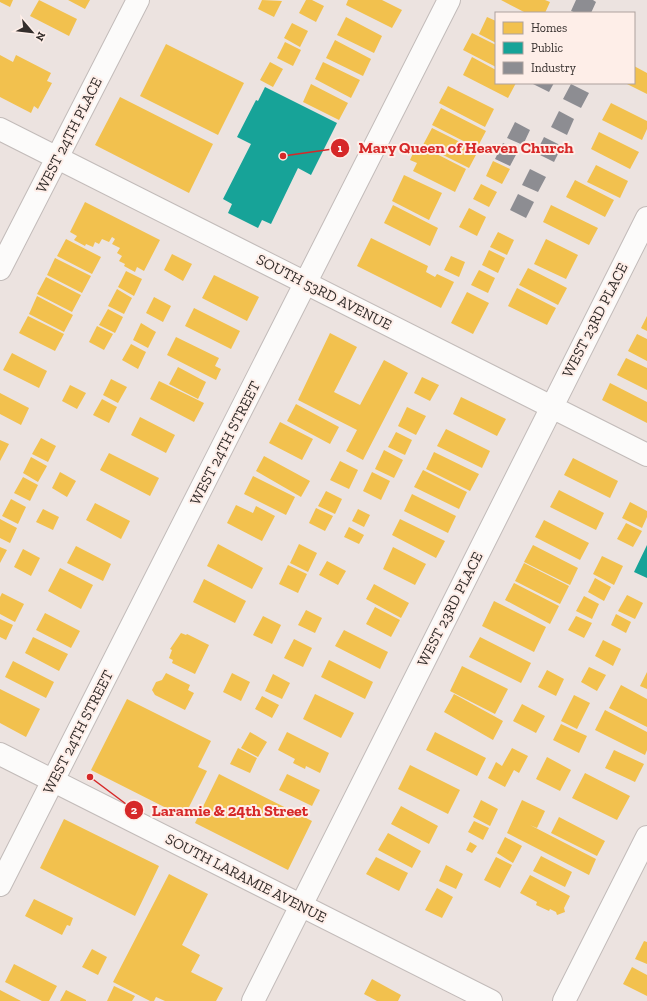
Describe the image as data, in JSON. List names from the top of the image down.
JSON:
{
  "streets": {
    "street": [
      "WEST 24TH PLACE",
      "SOUTH 53RD AVENUE",
      "WEST 23RD PLACE",
      "WEST 24TH STREET",
      "SOUTH LARAMIE AVENUE"
    ]
  },
  "crossings": [
    ["WEST 24TH PLACE", "SOUTH 53RD AVENUE"],
    ["SOUTH 53RD AVENUE", "WEST 23RD PLACE"],
    ["SOUTH 53RD AVENUE", "WEST 24TH STREET"],
    ["WEST 23RD PLACE", "SOUTH LARAMIE AVENUE"],
    ["WEST 24TH STREET", "SOUTH LARAMIE AVENUE"]
  ],
  "places": ["Mary Queen of Heaven Church", "Laramie & 24th Street"],
  "legend": ["Homes", "Public", "Industry"],
  "north": "bottom right"
}
